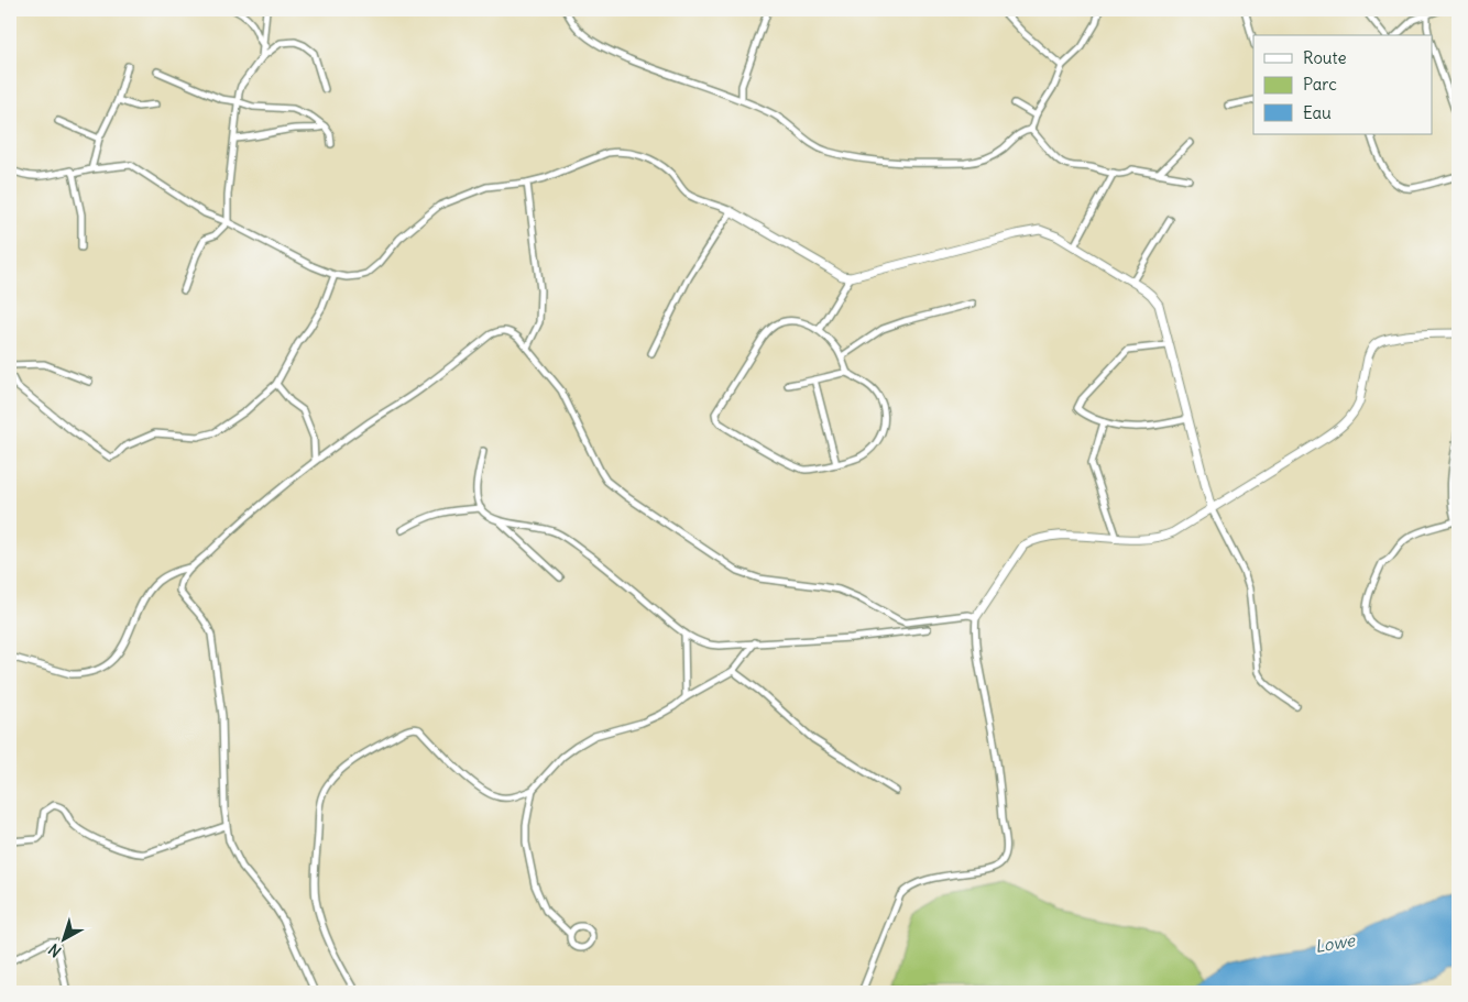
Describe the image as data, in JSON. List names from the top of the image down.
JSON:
{
  "water": ["Lowe"],
  "legend": ["Route", "Parc", "Eau"],
  "north": "bottom left"
}
